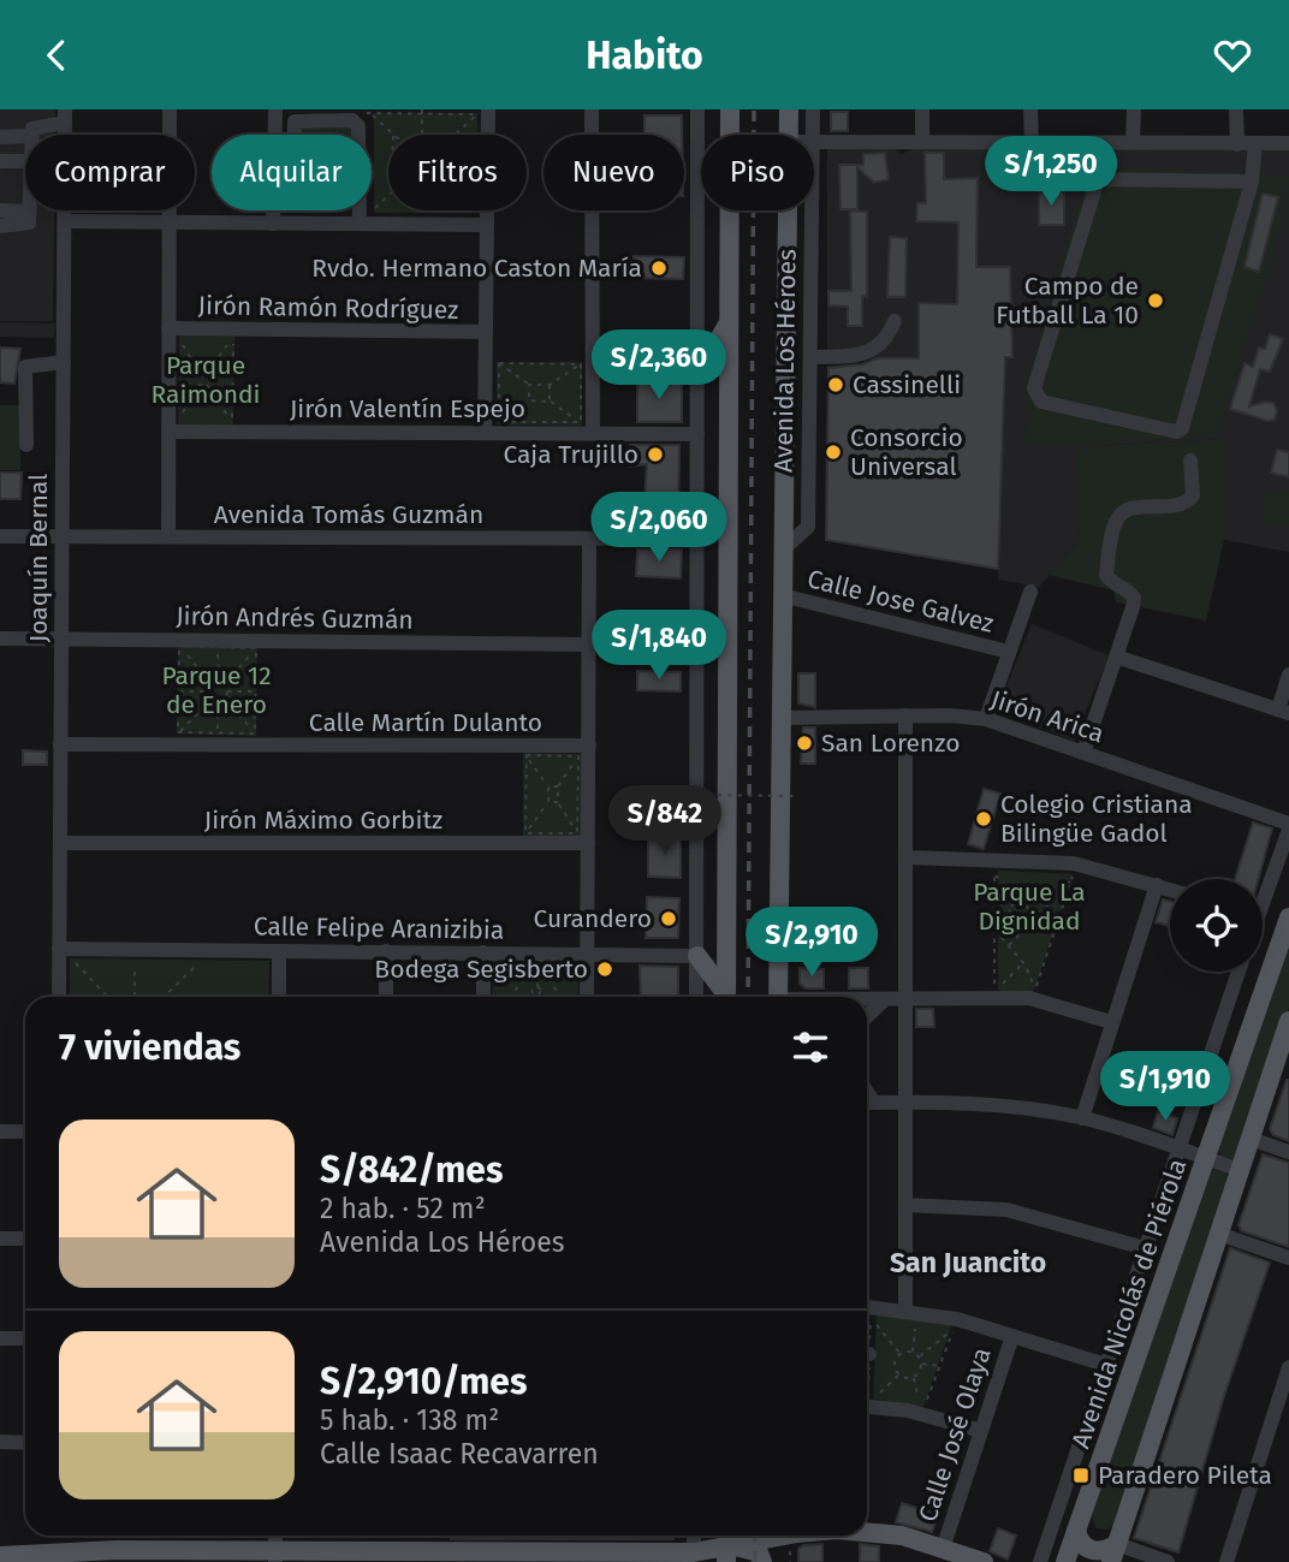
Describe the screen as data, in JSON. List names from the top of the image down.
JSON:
{
  "streets": {
    "main road": ["Avenida Los Héroes", "Avenida Nicolás de Piérola"],
    "street": [
      "Jirón Ramón Rodríguez",
      "Jirón Valentín Espejo",
      "Avenida Tomás Guzmán",
      "Joaquín Bernal",
      "Calle Jose Galvez",
      "Jirón Andrés Guzmán",
      "Jirón Arica",
      "Calle Martín Dulanto",
      "Jirón Máximo Gorbitz",
      "Calle Felipe Aranizibia",
      "Calle José Olaya"
    ]
  },
  "crossings": [
    ["Avenida Los Héroes", "Calle Jose Galvez"],
    ["Avenida Los Héroes", "Jirón Arica"],
    ["Avenida Tomás Guzmán", "Joaquín Bernal"],
    ["Joaquín Bernal", "Jirón Andrés Guzmán"],
    ["Joaquín Bernal", "Calle Martín Dulanto"],
    ["Joaquín Bernal", "Jirón Máximo Gorbitz"],
    ["Joaquín Bernal", "Calle Felipe Aranizibia"]
  ],
  "districts": ["San Juancito"],
  "parks": ["Parque Raimondi", "Parque 12 de Enero", "Parque La Dignidad"],
  "places": {
    "other": [
      "Rvdo. Hermano Caston María",
      "Campo de Futball La 10",
      "Cassinelli",
      "Consorcio Universal",
      "Caja Trujillo",
      "San Lorenzo",
      "Colegio Cristiana Bilingüe Gadol",
      "Curandero",
      "Bodega Segisberto"
    ],
    "transit": ["Paradero Pileta"]
  },
  "page": {
    "header": "Habito",
    "chip": [
      "Comprar",
      "Alquilar",
      "Filtros",
      "Nuevo",
      "Piso"
    ],
    "price": [
      "S/1,250",
      "S/2,360",
      "S/2,060",
      "S/1,840",
      "S/842",
      "S/2,910",
      "S/1,910"
    ],
    "heading": "7 viviendas",
    "list": [
      {
        "name": "S/842/mes",
        "note": "2 hab. · 52 m² · Avenida Los Héroes"
      },
      {
        "name": "S/2,910/mes",
        "note": "5 hab. · 138 m² · Calle Isaac Recavarren"
      }
    ]
  }
}
